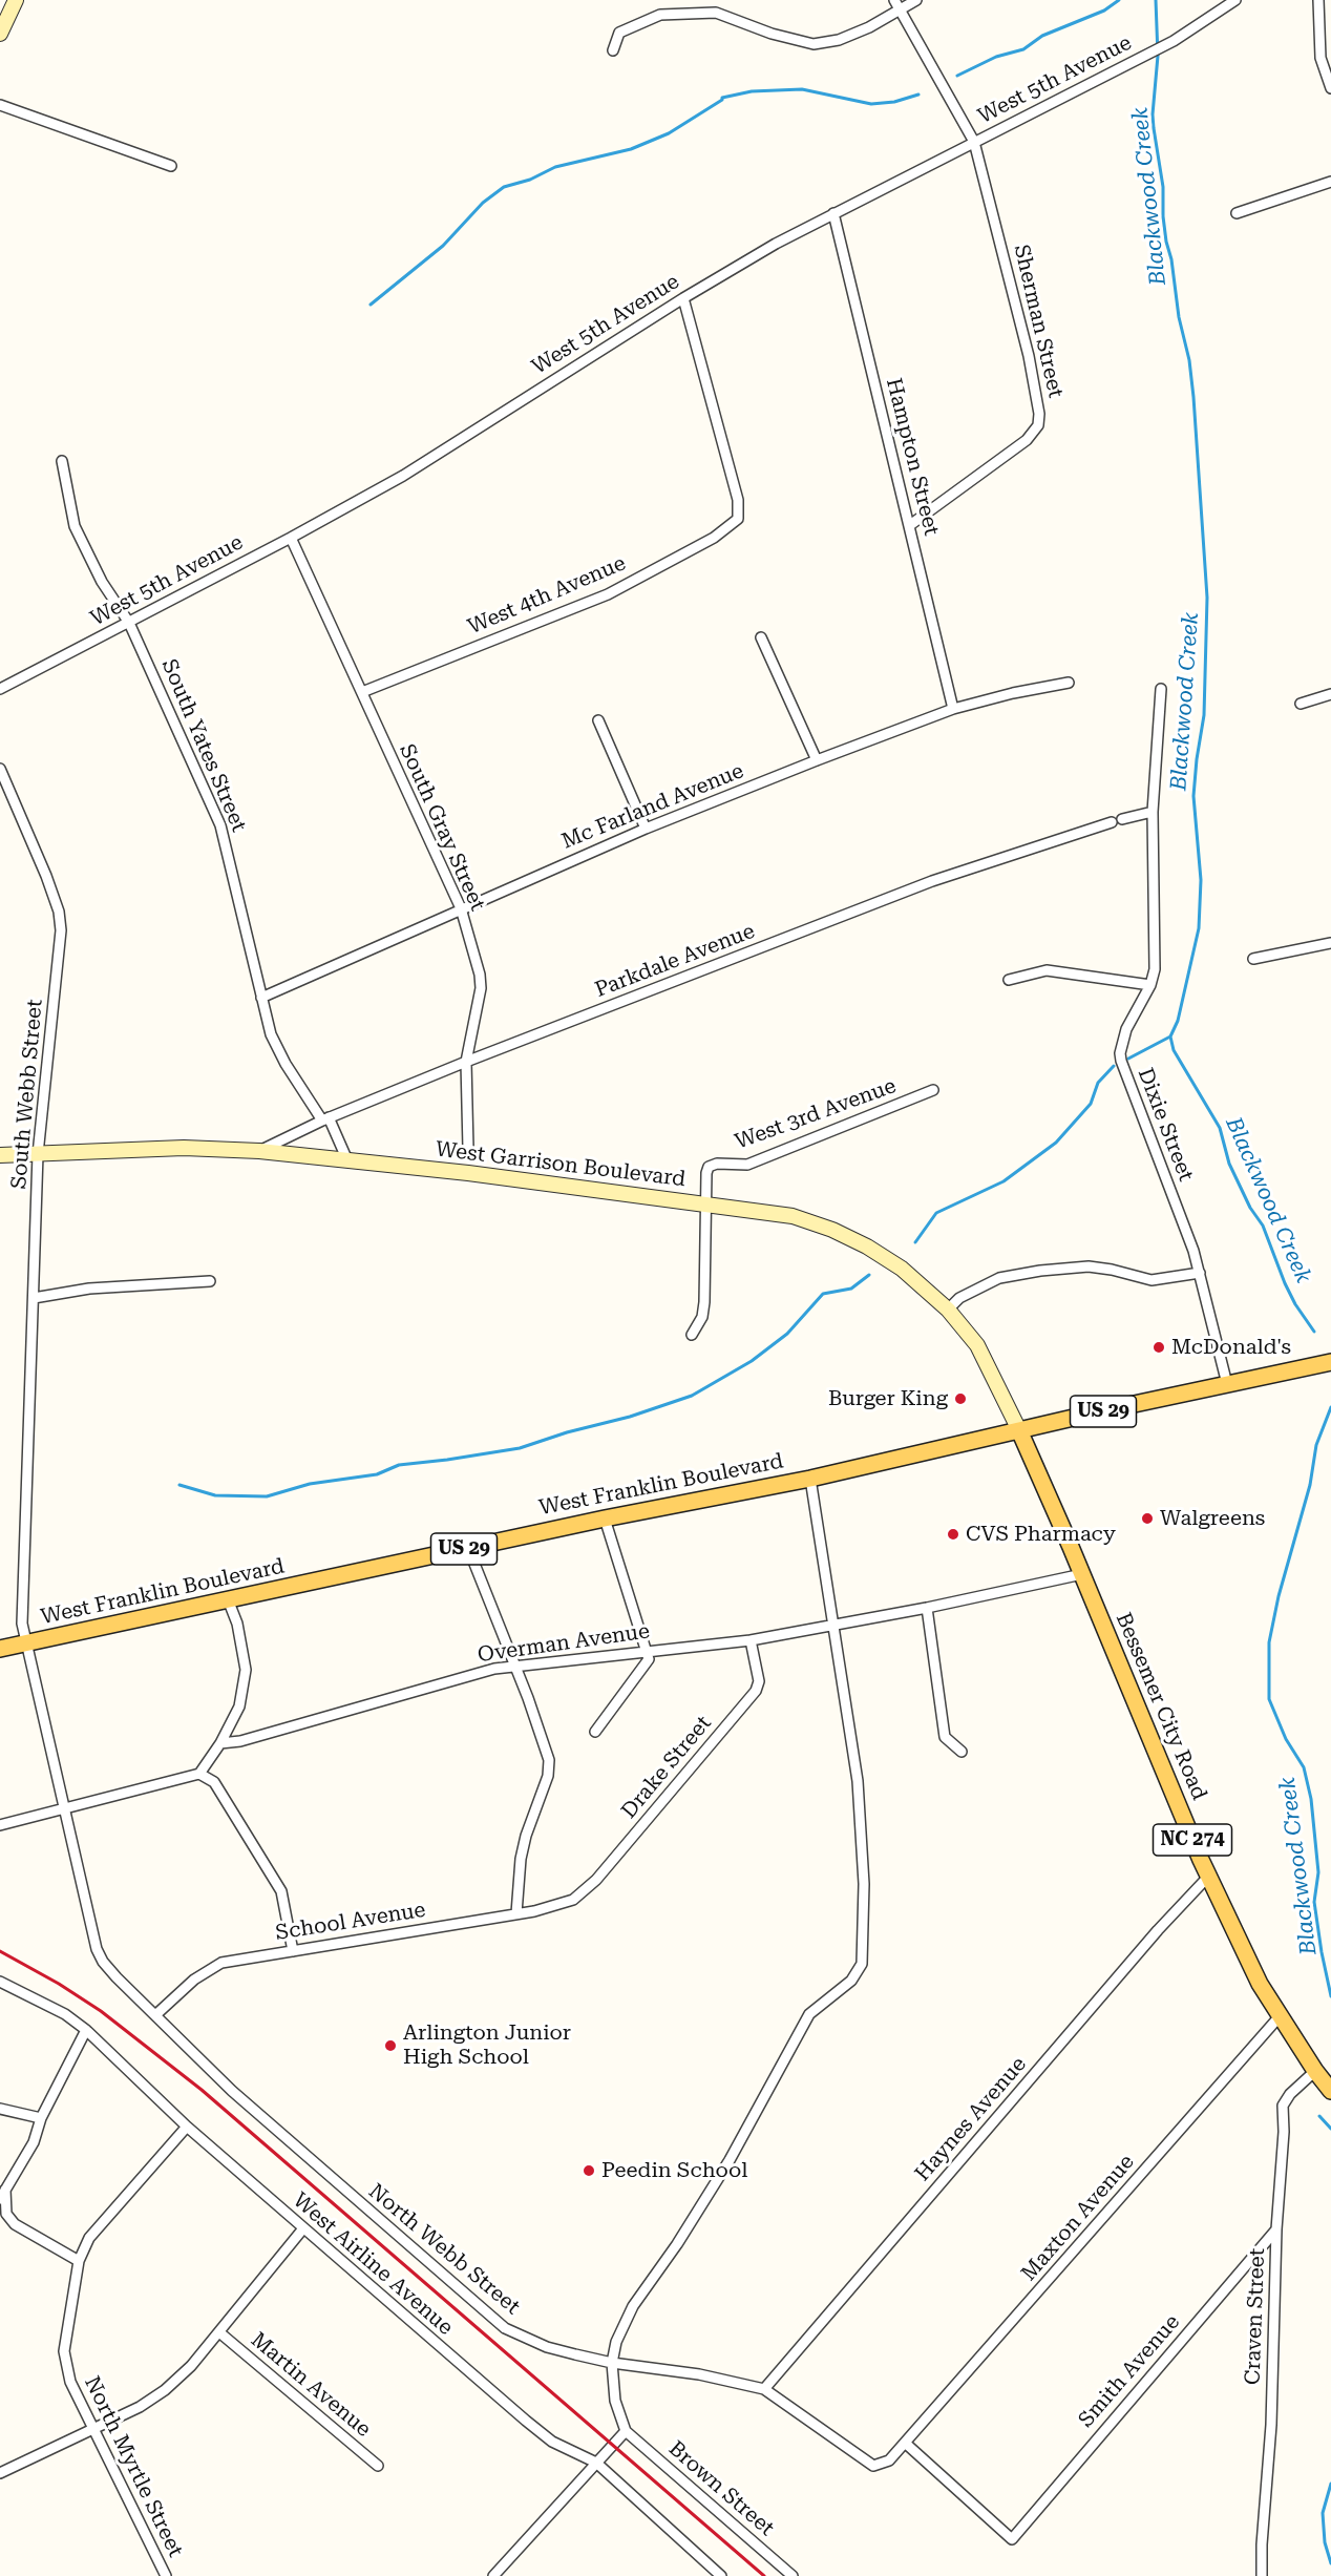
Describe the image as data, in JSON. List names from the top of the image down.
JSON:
{
  "streets": {
    "main road": [
      "West Garrison Boulevard",
      "US 29",
      "West Franklin Boulevard",
      "Bessemer City Road",
      "NC 274"
    ],
    "street": [
      "West 5th Avenue",
      "Sherman Street",
      "Hampton Street",
      "West 4th Avenue",
      "South Yates Street",
      "Mc Farland Avenue",
      "South Gray Street",
      "Parkdale Avenue",
      "South Webb Street",
      "West 3rd Avenue",
      "Dixie Street",
      "Overman Avenue",
      "Drake Street",
      "School Avenue",
      "Haynes Avenue",
      "Maxton Avenue",
      "North Webb Street",
      "West Airline Avenue",
      "Craven Street",
      "Smith Avenue",
      "Martin Avenue",
      "North Myrtle Street",
      "Brown Street"
    ]
  },
  "crossings": [
    ["West 5th Avenue", "Sherman Street"],
    ["West 5th Avenue", "Hampton Street"],
    ["West 5th Avenue", "West 4th Avenue"],
    ["West 5th Avenue", "South Yates Street"],
    ["West 5th Avenue", "South Gray Street"],
    ["Sherman Street", "Hampton Street"],
    ["Hampton Street", "Mc Farland Avenue"],
    ["West 4th Avenue", "South Gray Street"],
    ["South Yates Street", "Mc Farland Avenue"],
    ["South Yates Street", "Parkdale Avenue"],
    ["South Yates Street", "West Garrison Boulevard"],
    ["Mc Farland Avenue", "South Gray Street"],
    ["South Gray Street", "Parkdale Avenue"],
    ["Parkdale Avenue", "West Garrison Boulevard"],
    ["South Webb Street", "West Garrison Boulevard"],
    ["South Webb Street", "West Franklin Boulevard"],
    ["South Webb Street", "North Webb Street"],
    ["West 3rd Avenue", "West Garrison Boulevard"],
    ["Dixie Street", "West Franklin Boulevard"],
    ["West Garrison Boulevard", "West Franklin Boulevard"],
    ["West Garrison Boulevard", "Bessemer City Road"],
    ["West Franklin Boulevard", "Bessemer City Road"],
    ["Overman Avenue", "Bessemer City Road"],
    ["Overman Avenue", "Drake Street"],
    ["Bessemer City Road", "Haynes Avenue"],
    ["Bessemer City Road", "Maxton Avenue"],
    ["Bessemer City Road", "Craven Street"],
    ["Drake Street", "School Avenue"],
    ["School Avenue", "North Webb Street"],
    ["Haynes Avenue", "North Webb Street"],
    ["Maxton Avenue", "North Webb Street"],
    ["Maxton Avenue", "Smith Avenue"],
    ["North Webb Street", "Smith Avenue"],
    ["West Airline Avenue", "North Myrtle Street"],
    ["Craven Street", "Smith Avenue"]
  ],
  "water": ["Blackwood Creek"],
  "places": [
    "McDonald's",
    "Burger King",
    "Walgreens",
    "CVS Pharmacy",
    "Arlington Junior High School",
    "Peedin School"
  ]
}
